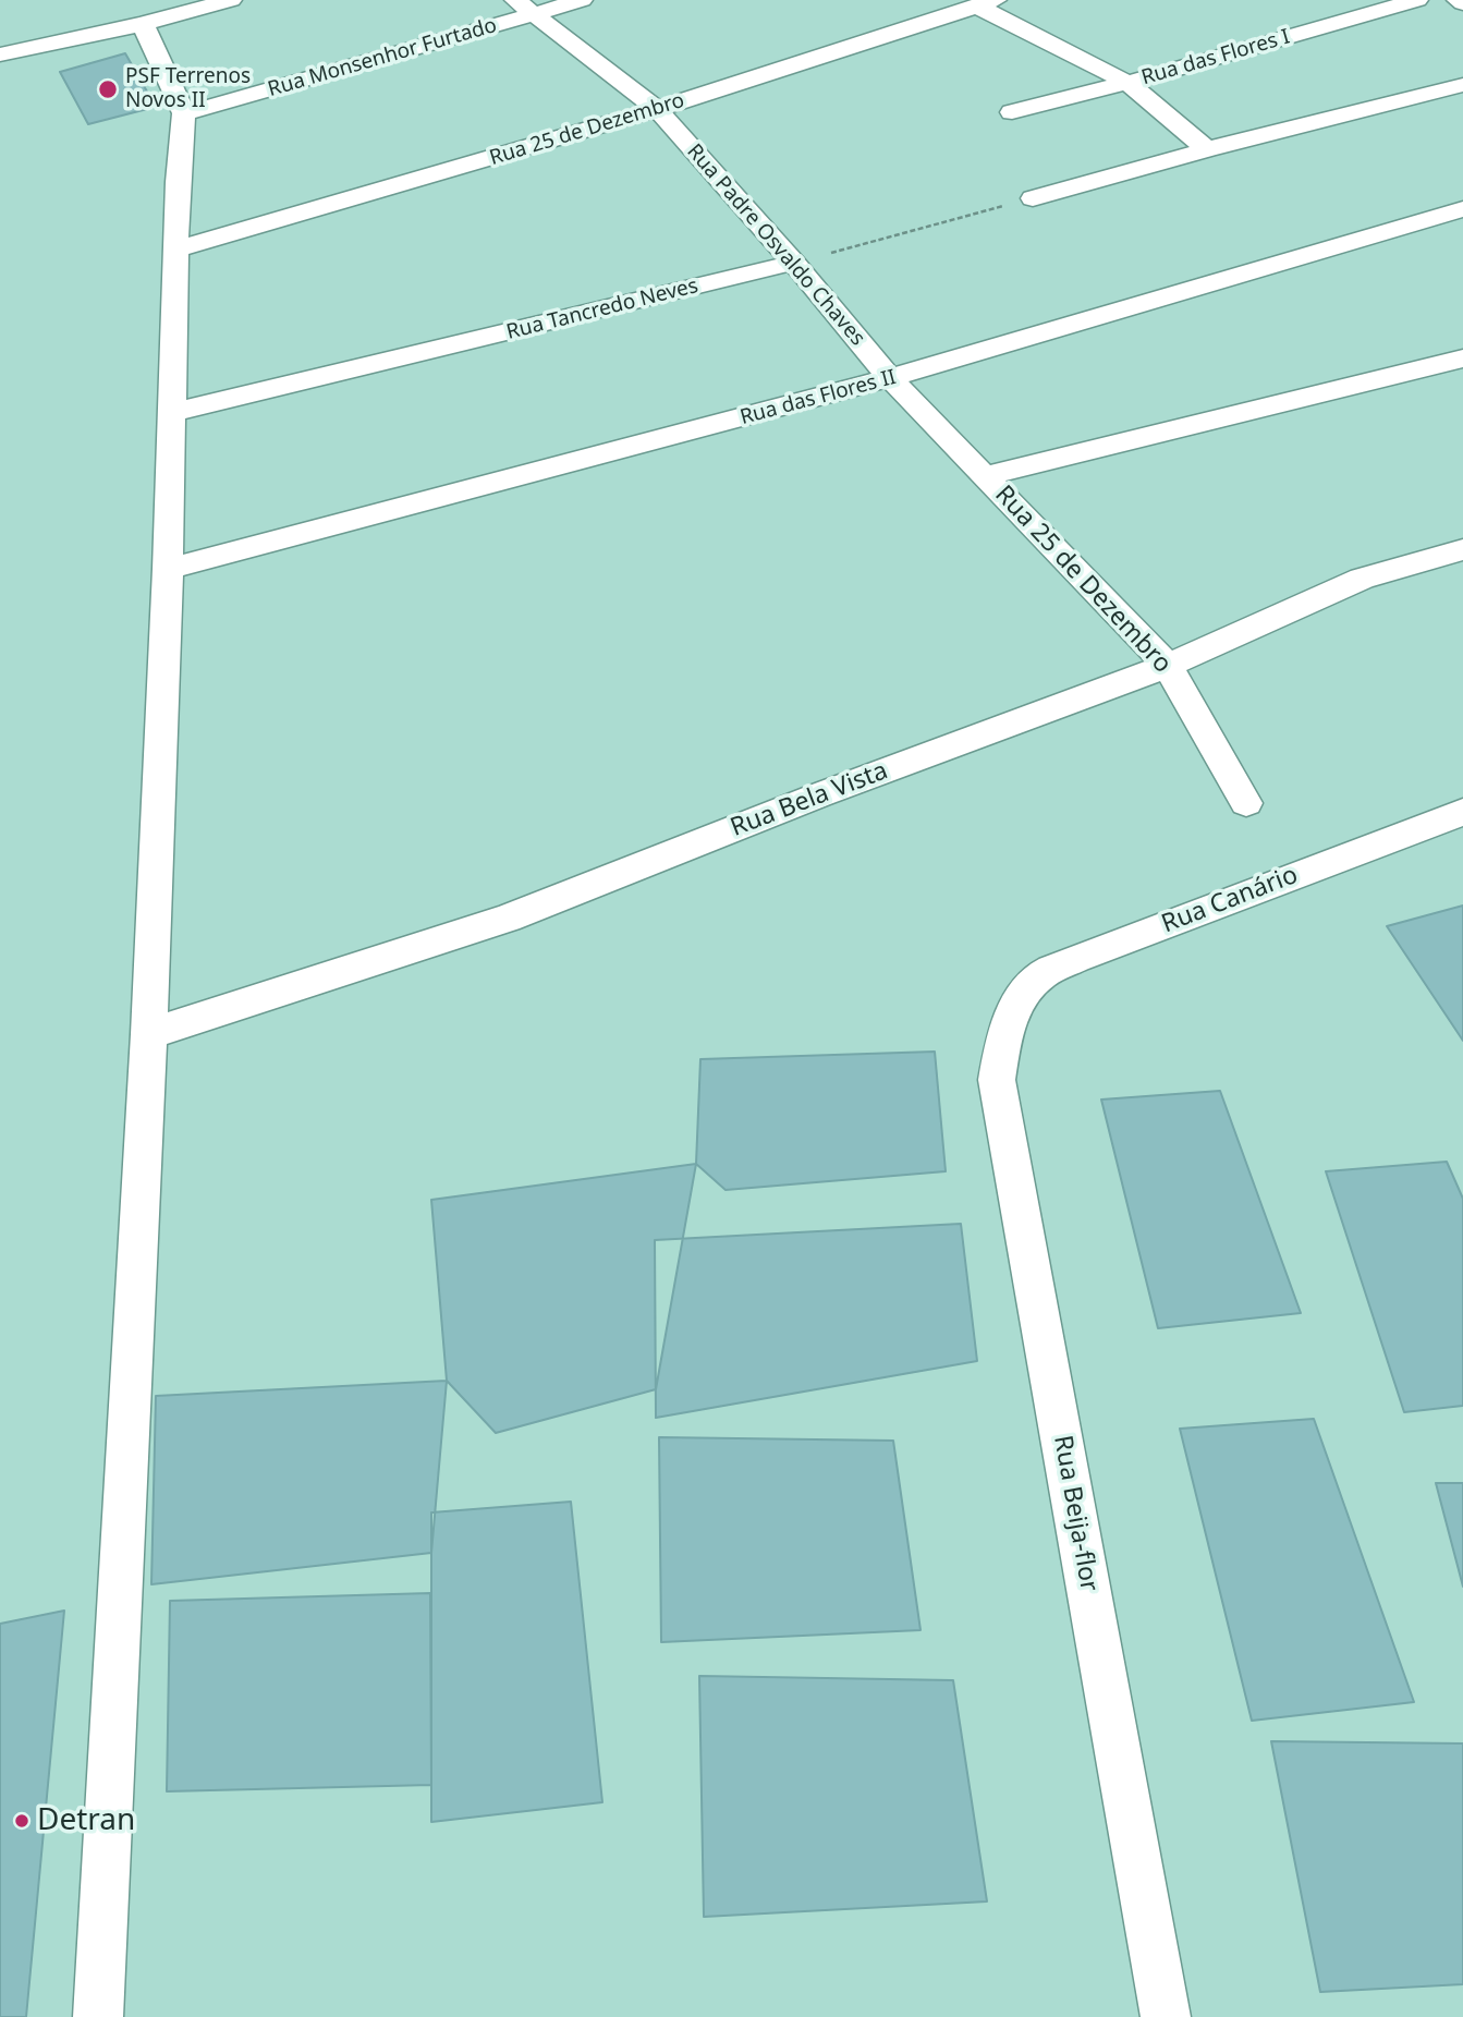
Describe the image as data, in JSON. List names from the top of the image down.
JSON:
{
  "streets": {
    "street": [
      "Rua Monsenhor Furtado",
      "Rua das Flores I",
      "Rua 25 de Dezembro",
      "Rua Padre Osvaldo Chaves",
      "Rua Tancredo Neves",
      "Rua das Flores II",
      "Rua Bela Vista",
      "Rua Canário",
      "Rua Beija-flor"
    ]
  },
  "crossings": [
    ["Rua Monsenhor Furtado", "Rua Padre Osvaldo Chaves"],
    ["Rua 25 de Dezembro", "Rua Padre Osvaldo Chaves"],
    ["Rua 25 de Dezembro", "Rua das Flores II"],
    ["Rua 25 de Dezembro", "Rua Bela Vista"],
    ["Rua Padre Osvaldo Chaves", "Rua Tancredo Neves"],
    ["Rua Padre Osvaldo Chaves", "Rua das Flores II"],
    ["Rua Canário", "Rua Beija-flor"]
  ],
  "places": ["PSF Terrenos Novos II", "Detran"]
}
